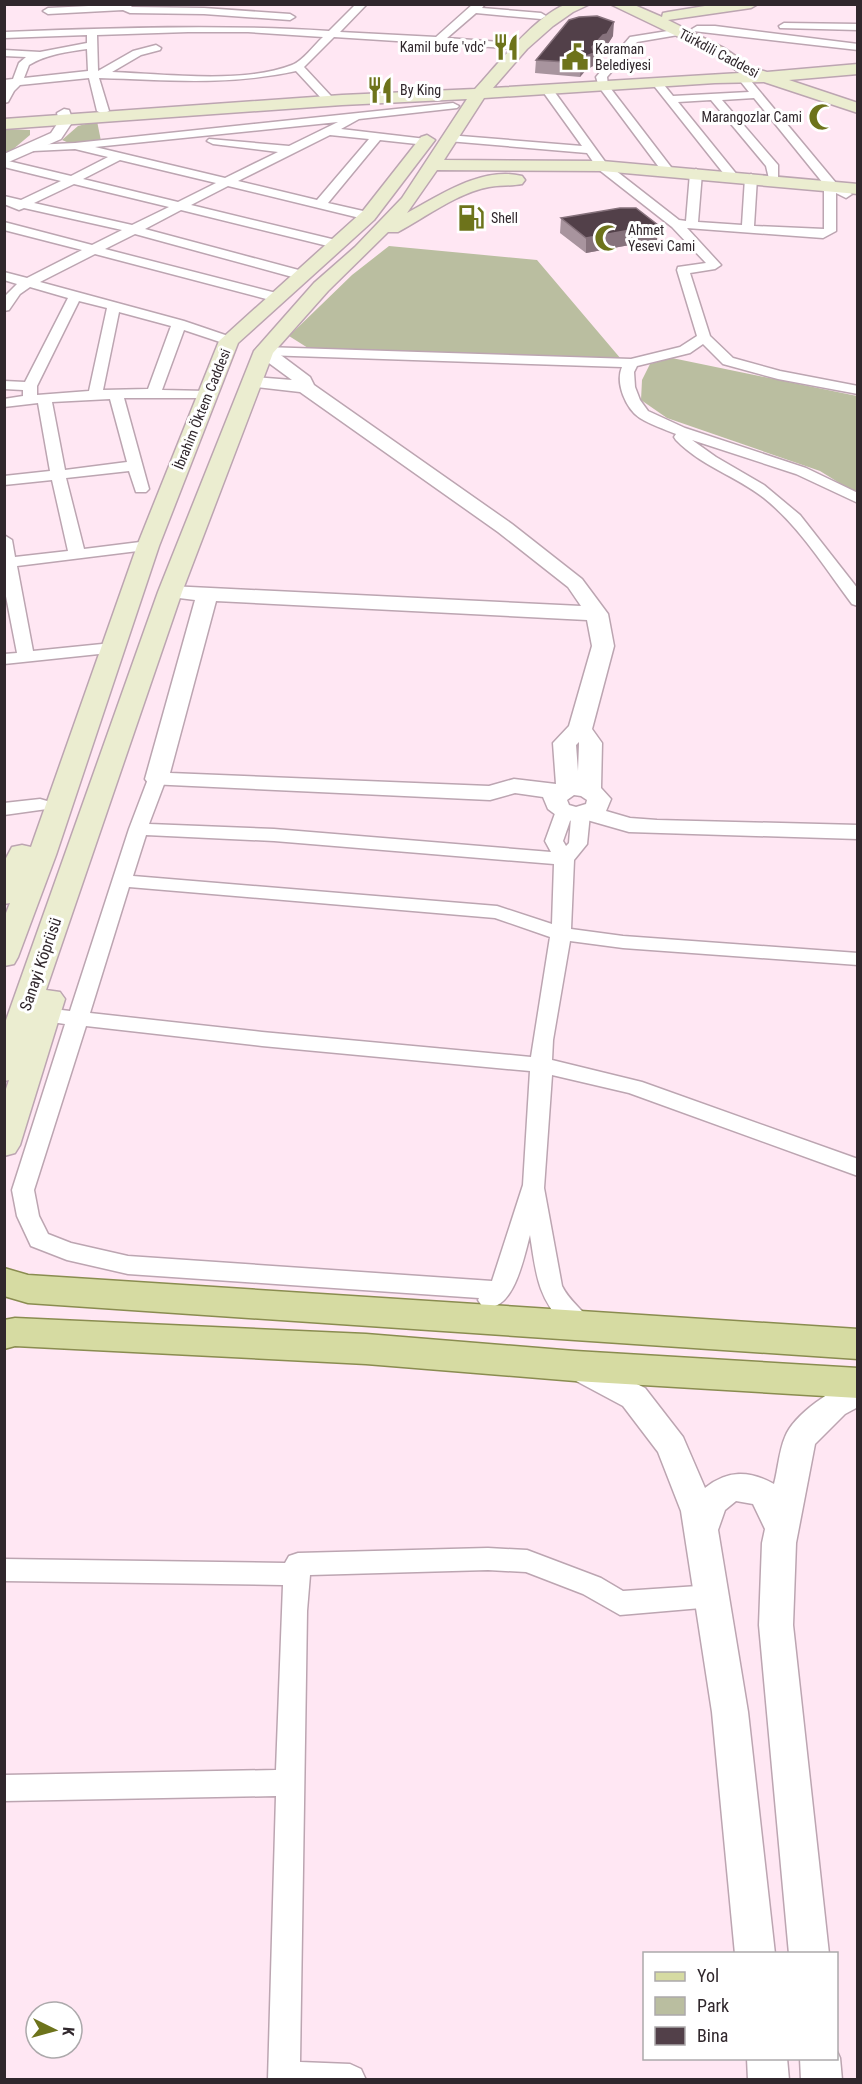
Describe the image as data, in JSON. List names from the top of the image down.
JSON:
{
  "streets": {
    "main road": ["Türkdili Caddesi", "İbrahim Öktem Caddesi", "Sanayi Köprüsü"]
  },
  "crossings": [
    ["İbrahim Öktem Caddesi", "Sanayi Köprüsü"]
  ],
  "places": {
    "restaurant": ["Kamil bufe 'vdc'", "By King"],
    "public building": ["Karaman Belediyesi"],
    "mosque": ["Marangozlar Cami", "Ahmet Yesevi Cami"],
    "fuel station": ["Shell"]
  },
  "legend": ["Yol", "Park", "Bina"],
  "north": "right"
}
